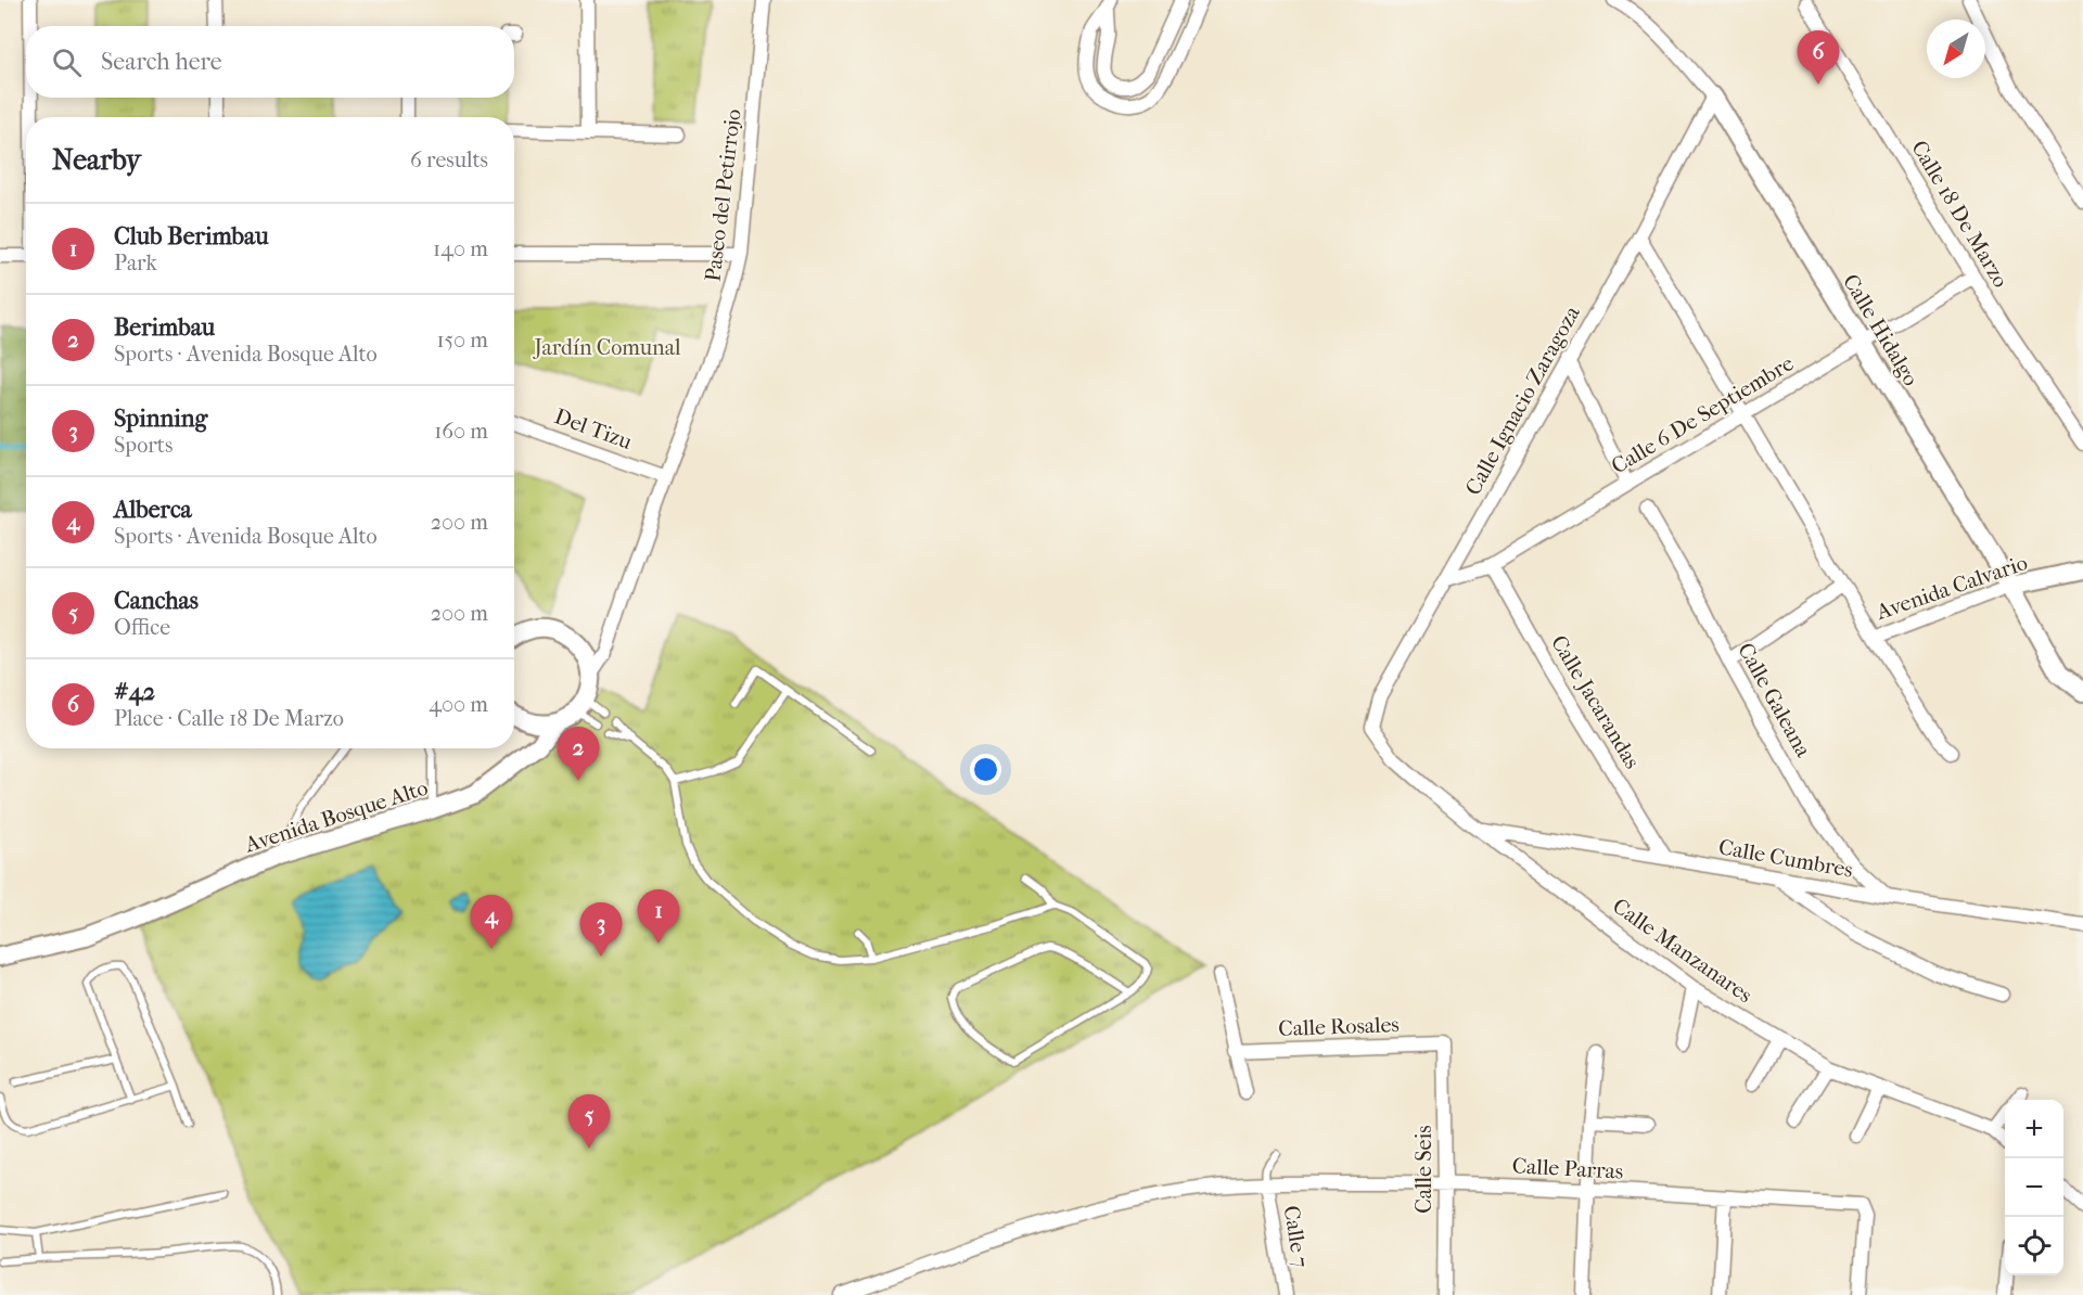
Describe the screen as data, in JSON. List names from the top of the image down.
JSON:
{
  "streets": {
    "street": [
      "Paseo del Petirrojo",
      "Calle 18 De Marzo",
      "Calle Hidalgo",
      "Calle Ignacio Zaragoza",
      "Calle 6 De Septiembre",
      "Del Tizu",
      "Avenida Calvario",
      "Calle Galeana",
      "Calle Jacarandas",
      "Avenida Bosque Alto",
      "Calle Cumbres",
      "Calle Manzanares",
      "Calle Rosales",
      "Calle Parras",
      "Calle Seis",
      "Calle 7"
    ]
  },
  "crossings": [
    ["Paseo del Petirrojo", "Del Tizu"],
    ["Calle 18 De Marzo", "Calle 6 De Septiembre"],
    ["Calle Hidalgo", "Calle Ignacio Zaragoza"],
    ["Calle Hidalgo", "Calle 6 De Septiembre"],
    ["Calle Hidalgo", "Avenida Calvario"],
    ["Calle Ignacio Zaragoza", "Calle 6 De Septiembre"],
    ["Calle Ignacio Zaragoza", "Calle Manzanares"],
    ["Calle 6 De Septiembre", "Calle Jacarandas"],
    ["Calle Galeana", "Calle Cumbres"],
    ["Calle Jacarandas", "Calle Cumbres"],
    ["Calle Cumbres", "Calle Manzanares"],
    ["Calle Rosales", "Calle Seis"],
    ["Calle Parras", "Calle Seis"],
    ["Calle Parras", "Calle 7"]
  ],
  "parks": ["Jardín Comunal"],
  "north": "bottom left",
  "page": {
    "search": "Search here",
    "pins": [
      "6",
      "2",
      "1",
      "4",
      "3",
      "5"
    ],
    "heading": ["Nearby", "6 results"],
    "list": [
      {
        "mark": "1",
        "name": "Club Berimbau",
        "note": "Park",
        "value": "140 m"
      },
      {
        "mark": "2",
        "name": "Berimbau",
        "note": "Sports · Avenida Bosque Alto",
        "value": "150 m"
      },
      {
        "mark": "3",
        "name": "Spinning",
        "note": "Sports",
        "value": "160 m"
      },
      {
        "mark": "4",
        "name": "Alberca",
        "note": "Sports · Avenida Bosque Alto",
        "value": "200 m"
      },
      {
        "mark": "5",
        "name": "Canchas",
        "note": "Office",
        "value": "200 m"
      },
      {
        "mark": "6",
        "name": "#42",
        "note": "Place · Calle 18 De Marzo",
        "value": "400 m"
      }
    ],
    "map_buttons": ["+", "−"]
  }
}
